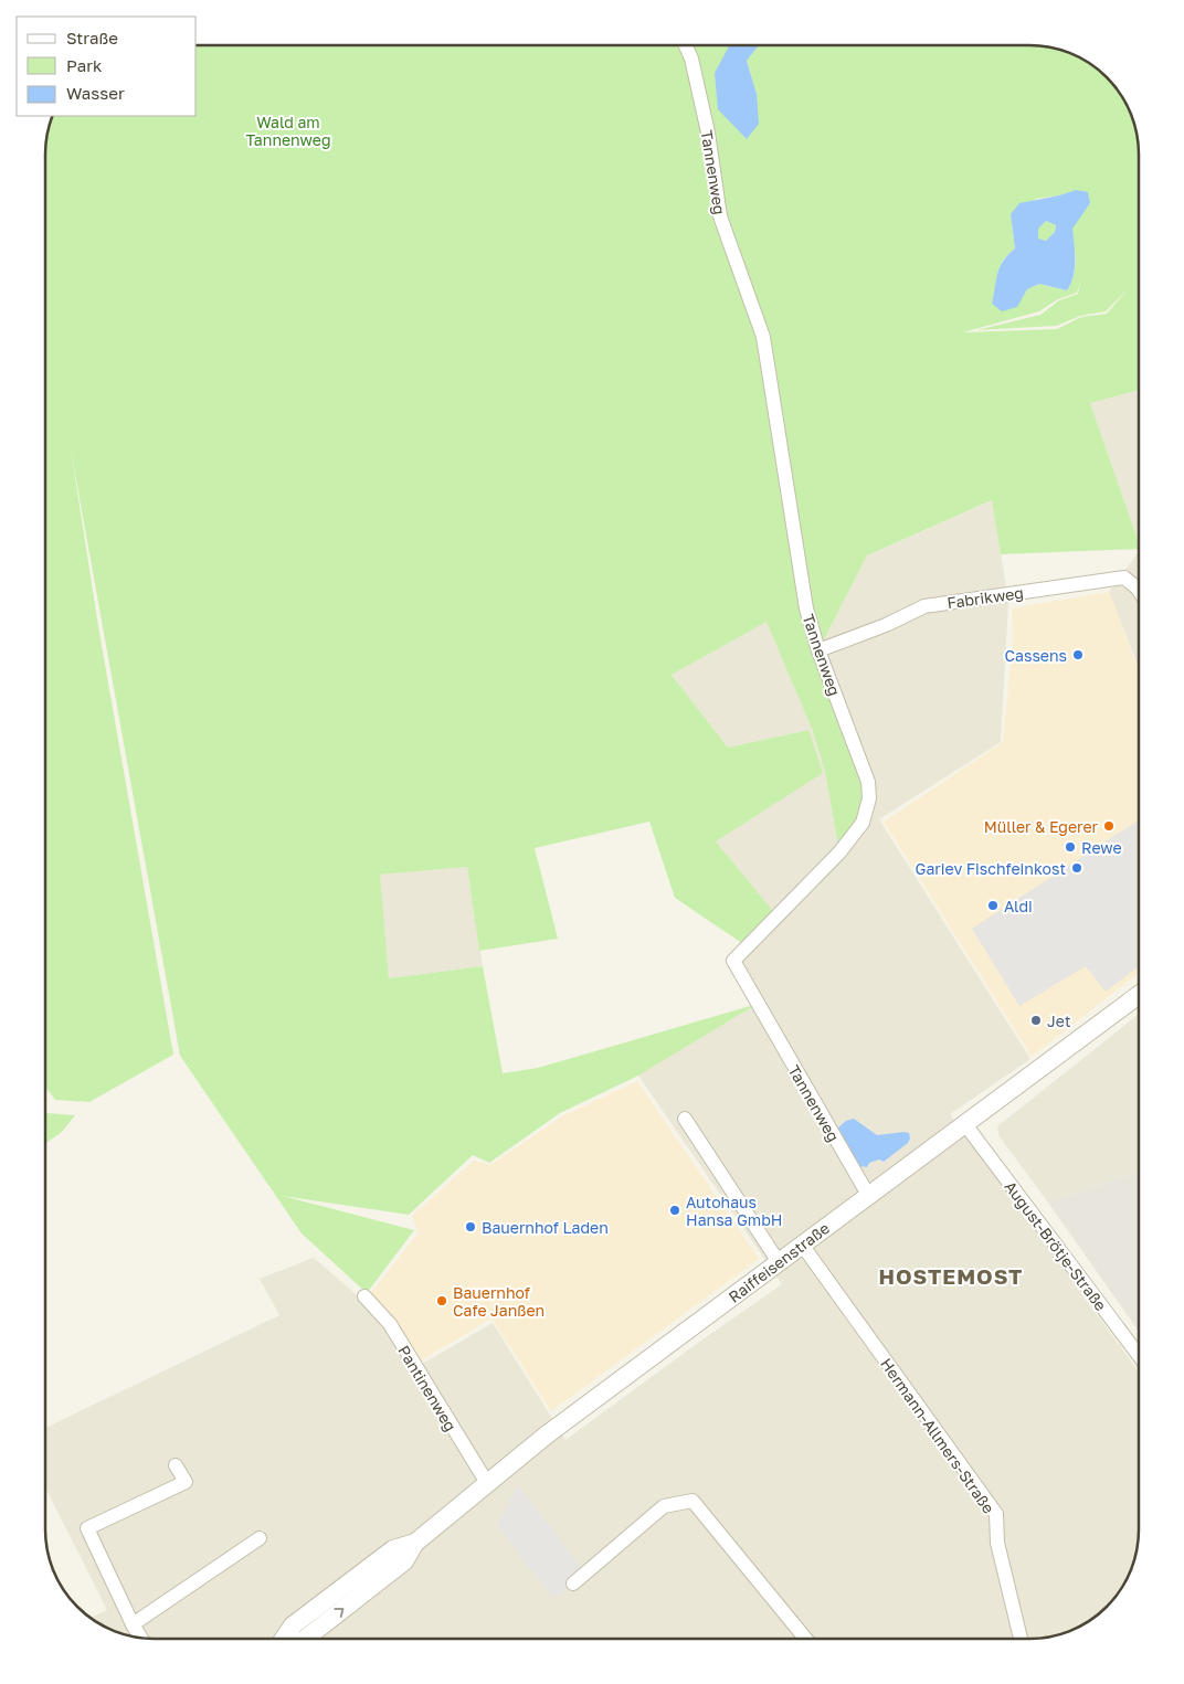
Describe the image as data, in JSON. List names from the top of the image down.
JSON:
{
  "streets": {
    "street": [
      "Tannenweg",
      "Fabrikweg",
      "August-Brötje-Straße",
      "Raiffeisenstraße",
      "Pantinenweg",
      "Hermann-Allmers-Straße"
    ]
  },
  "crossings": [
    ["Tannenweg", "Fabrikweg"],
    ["Tannenweg", "Raiffeisenstraße"],
    ["August-Brötje-Straße", "Raiffeisenstraße"],
    ["Raiffeisenstraße", "Pantinenweg"],
    ["Raiffeisenstraße", "Hermann-Allmers-Straße"]
  ],
  "districts": ["HOSTEMOST"],
  "parks": ["Wald am Tannenweg"],
  "places": [
    "Cassens",
    "Müller & Egerer",
    "Rewe",
    "Gariev Fischfeinkost",
    "Aldi",
    "Jet",
    "Autohaus Hansa GmbH",
    "Bauernhof Laden",
    "Bauernhof Cafe Janßen"
  ],
  "legend": ["Straße", "Park", "Wasser"]
}
